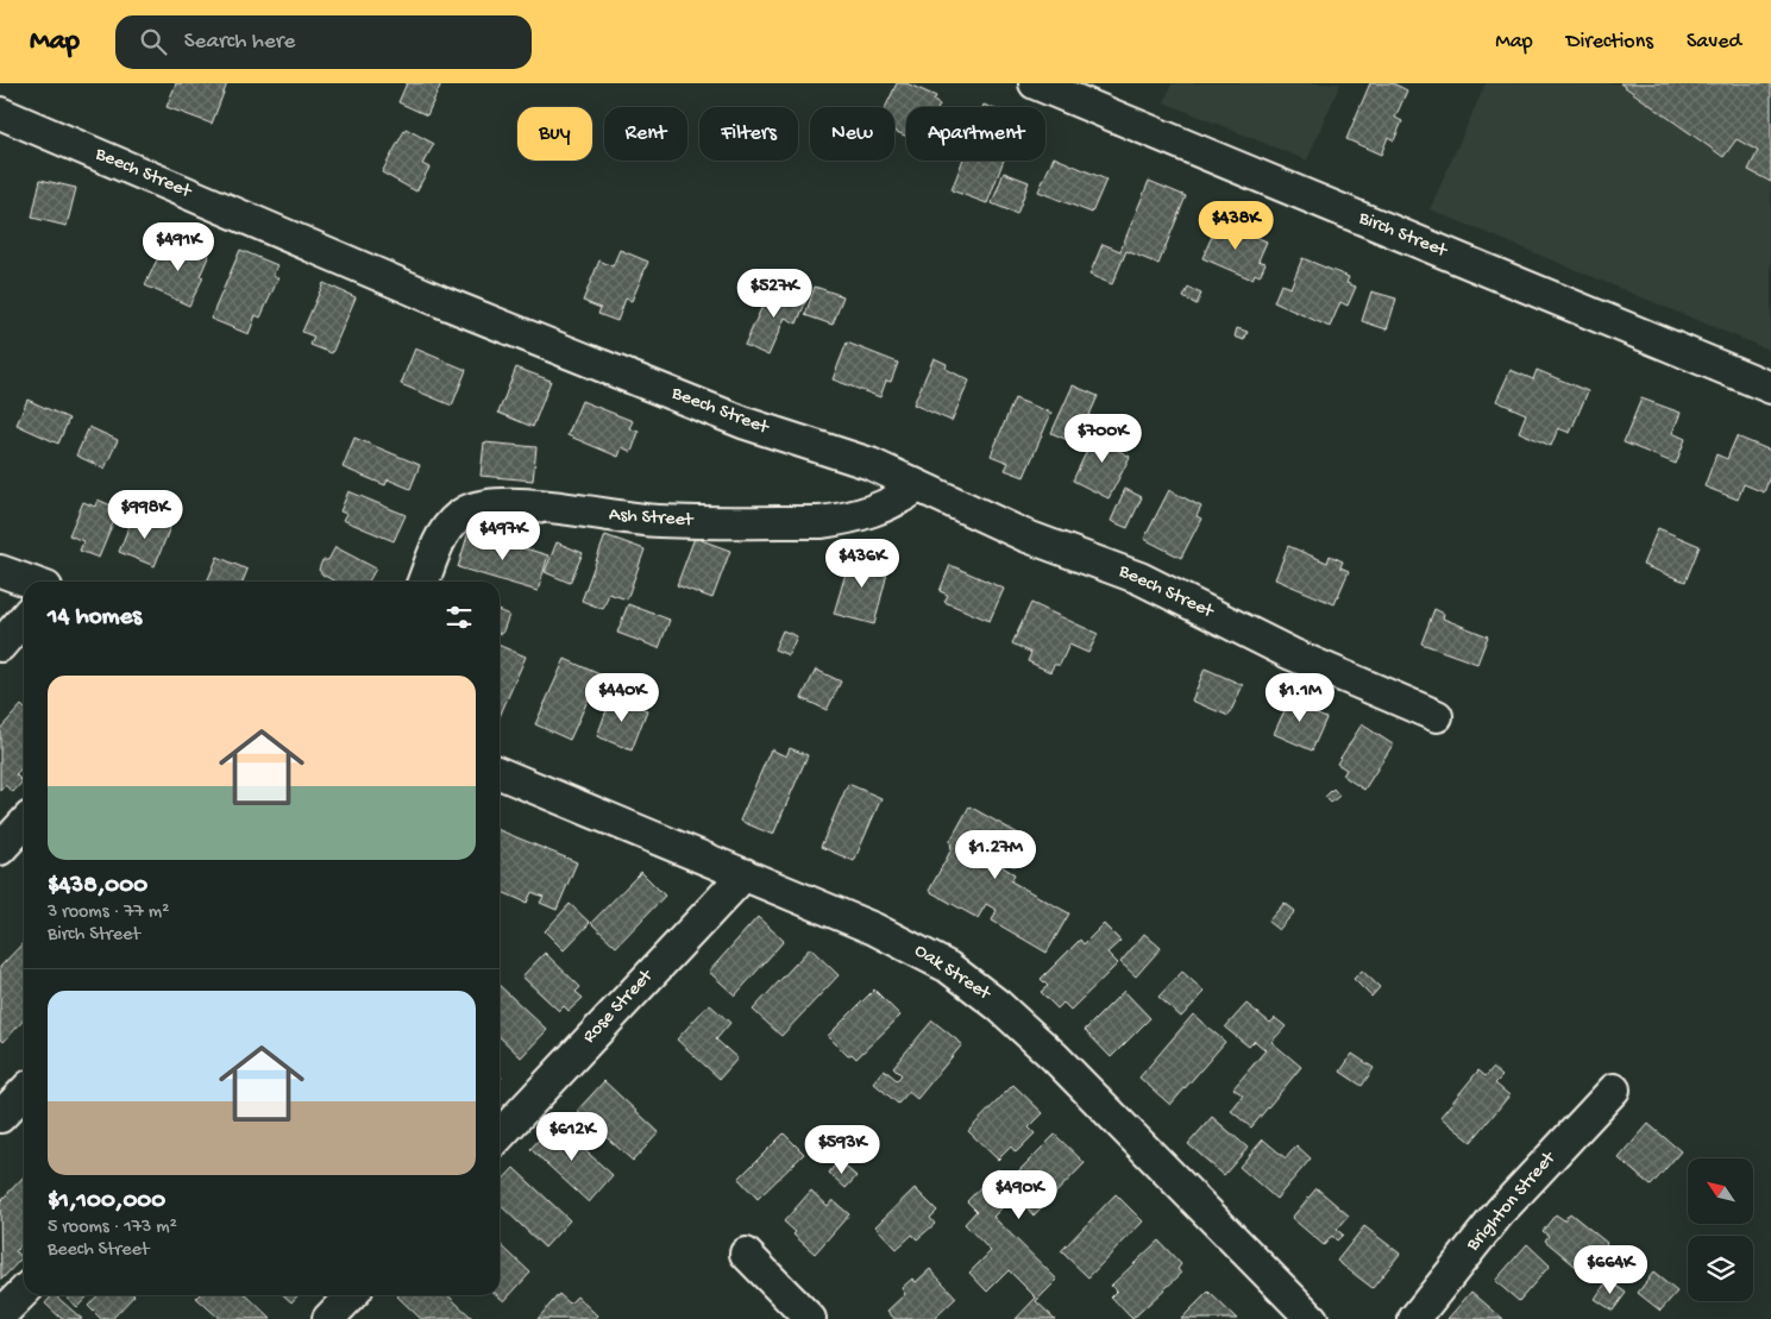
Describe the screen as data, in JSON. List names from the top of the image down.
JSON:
{
  "streets": {
    "street": [
      "Beech Street",
      "Birch Street",
      "Ash Street",
      "Oak Street",
      "Rose Street",
      "Brighton Street"
    ]
  },
  "crossings": [
    ["Beech Street", "Ash Street"],
    ["Oak Street", "Rose Street"]
  ],
  "north": "top left",
  "page": {
    "header": "Map",
    "search": "Search here",
    "nav": ["Map", "Directions", "Saved"],
    "chip": [
      "Buy",
      "Rent",
      "Filters",
      "New",
      "Apartment"
    ],
    "price": [
      "$438K",
      "$491K",
      "$527K",
      "$700K",
      "$998K",
      "$497K",
      "$436K",
      "$440K",
      "$1.1M",
      "$1.27M",
      "$612K",
      "$593K",
      "$490K",
      "$664K"
    ],
    "heading": "14 homes",
    "list": [
      {
        "name": "$438,000",
        "note": "3 rooms · 77 m² · Birch Street"
      },
      {
        "name": "$1,100,000",
        "note": "5 rooms · 173 m² · Beech Street"
      }
    ]
  }
}
